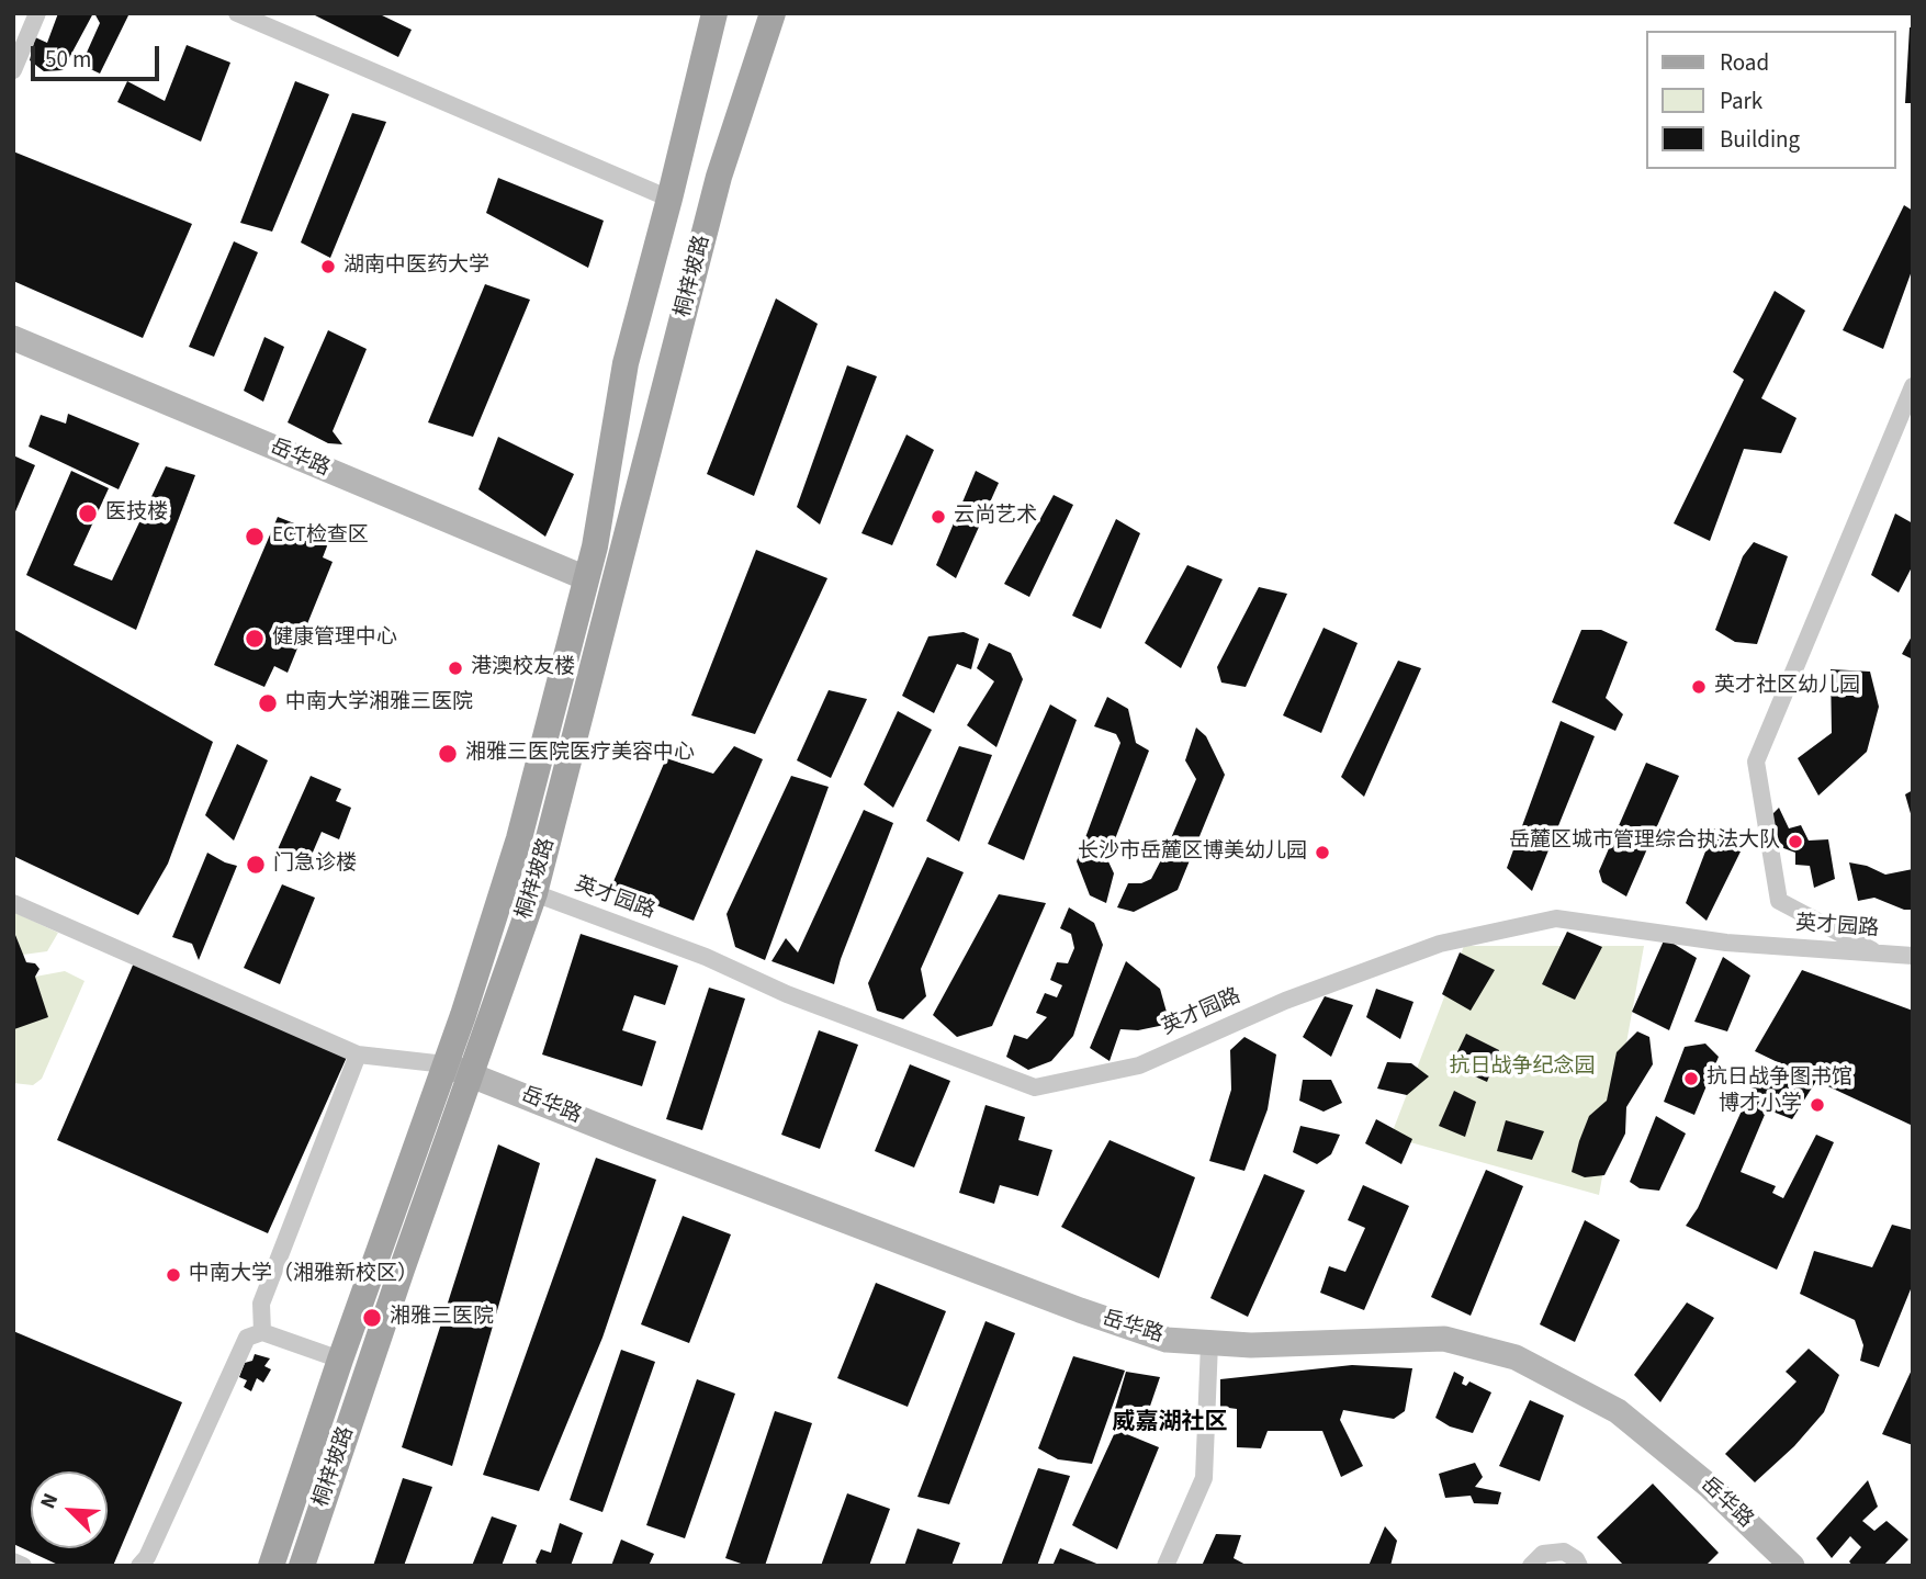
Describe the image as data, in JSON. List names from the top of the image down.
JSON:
{
  "streets": {
    "main road": ["桐梓坡路"],
    "street": ["岳华路", "英才园路"]
  },
  "crossings": [
    ["桐梓坡路", "岳华路"],
    ["桐梓坡路", "英才园路"]
  ],
  "districts": ["威嘉湖社区"],
  "parks": ["抗日战争纪念园"],
  "places": [
    "湖南中医药大学",
    "医技楼",
    "云尚艺术",
    "ECT检查区",
    "健康管理中心",
    "港澳校友楼",
    "英才社区幼儿园",
    "中南大学湘雅三医院",
    "湘雅三医院医疗美容中心",
    "岳麓区城市管理综合执法大队",
    "长沙市岳麓区博美幼儿园",
    "门急诊楼",
    "抗日战争图书馆",
    "博才小学",
    "中南大学（湘雅新校区）",
    "湘雅三医院"
  ],
  "legend": ["Road", "Park", "Building"],
  "scale_bar": "50 m",
  "north": "top left"
}
